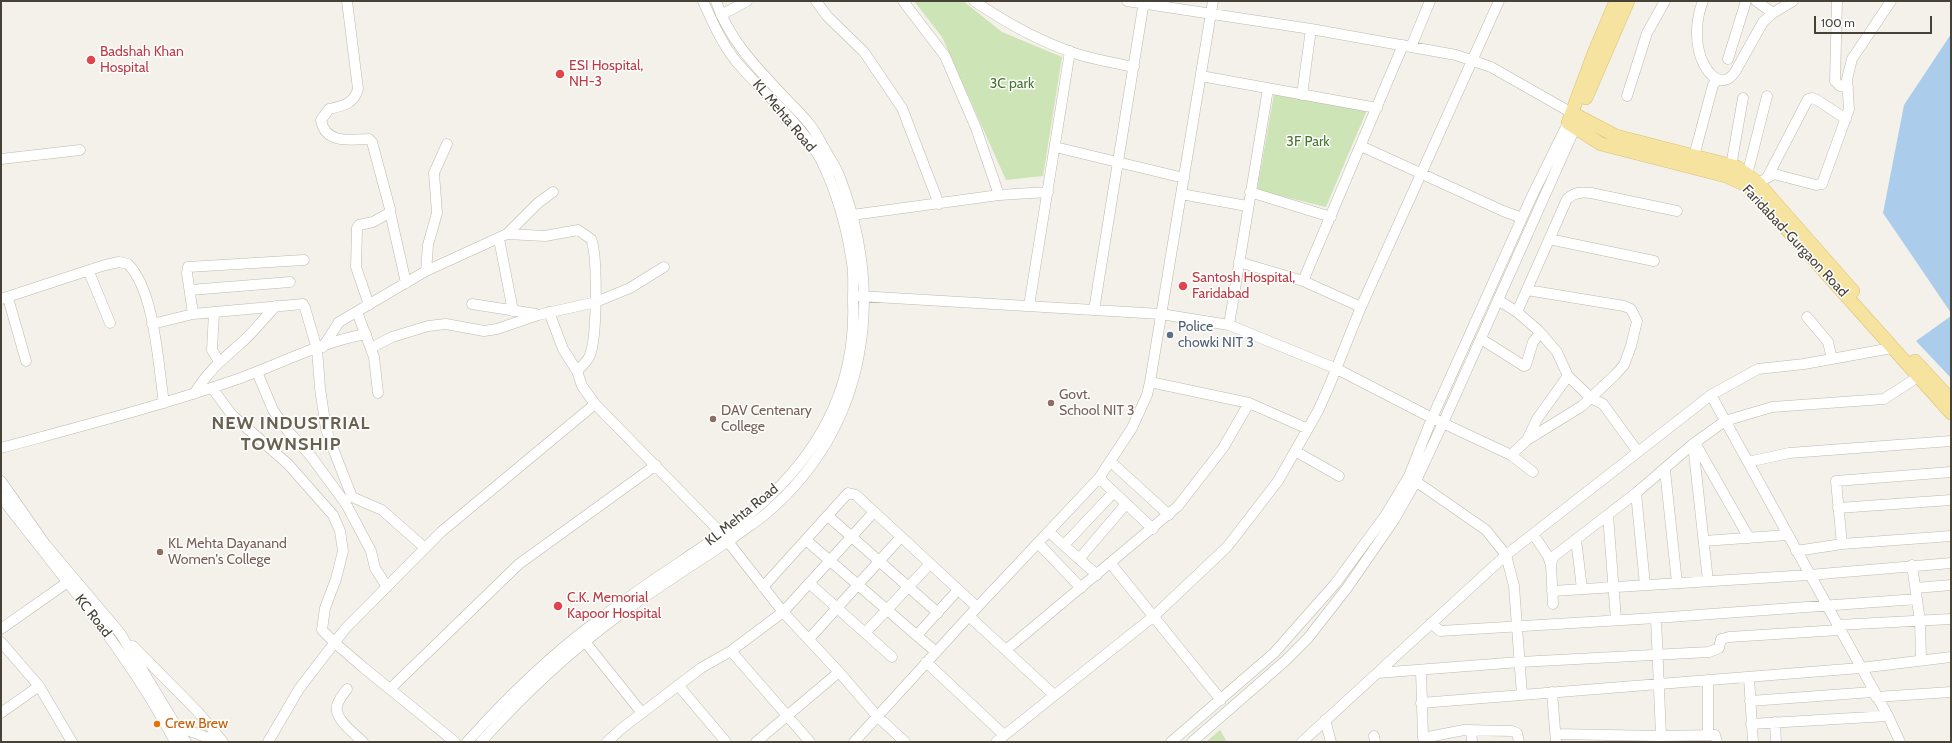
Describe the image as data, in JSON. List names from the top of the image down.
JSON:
{
  "streets": {
    "main road": ["Faridabad-Gurgaon Road"],
    "street": ["KL Mehta Road", "KC Road"]
  },
  "districts": ["NEW INDUSTRIAL TOWNSHIP"],
  "parks": ["3C park", "3F Park"],
  "places": [
    "Badshah Khan Hospital",
    "ESI Hospital, NH-3",
    "Santosh Hospital, Faridabad",
    "Police chowki NIT 3",
    "Govt. School NIT 3",
    "DAV Centenary College",
    "KL Mehta Dayanand Women's College",
    "C.K. Memorial Kapoor Hospital",
    "Crew Brew"
  ],
  "scale_bar": "100 m"
}
